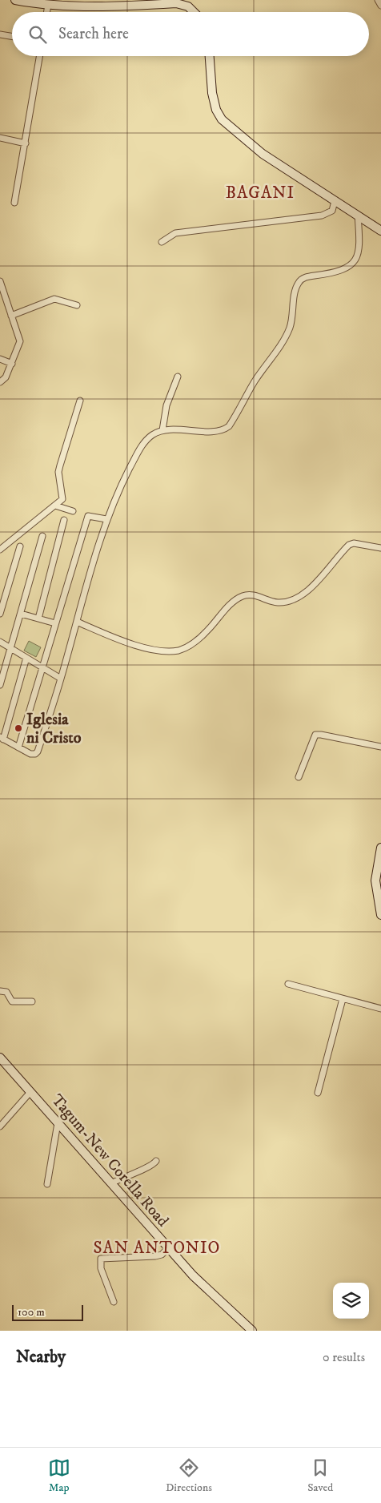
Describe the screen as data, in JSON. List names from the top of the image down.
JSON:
{
  "streets": {
    "street": ["Tagum-New Corella Road"]
  },
  "districts": ["BAGANI", "SAN ANTONIO"],
  "places": ["Iglesia ni Cristo"],
  "scale_bar": "100 m",
  "page": {
    "search": "Search here",
    "scale": "100 m",
    "heading": ["Nearby", "0 results"],
    "nav": ["Map", "Directions", "Saved"]
  }
}
